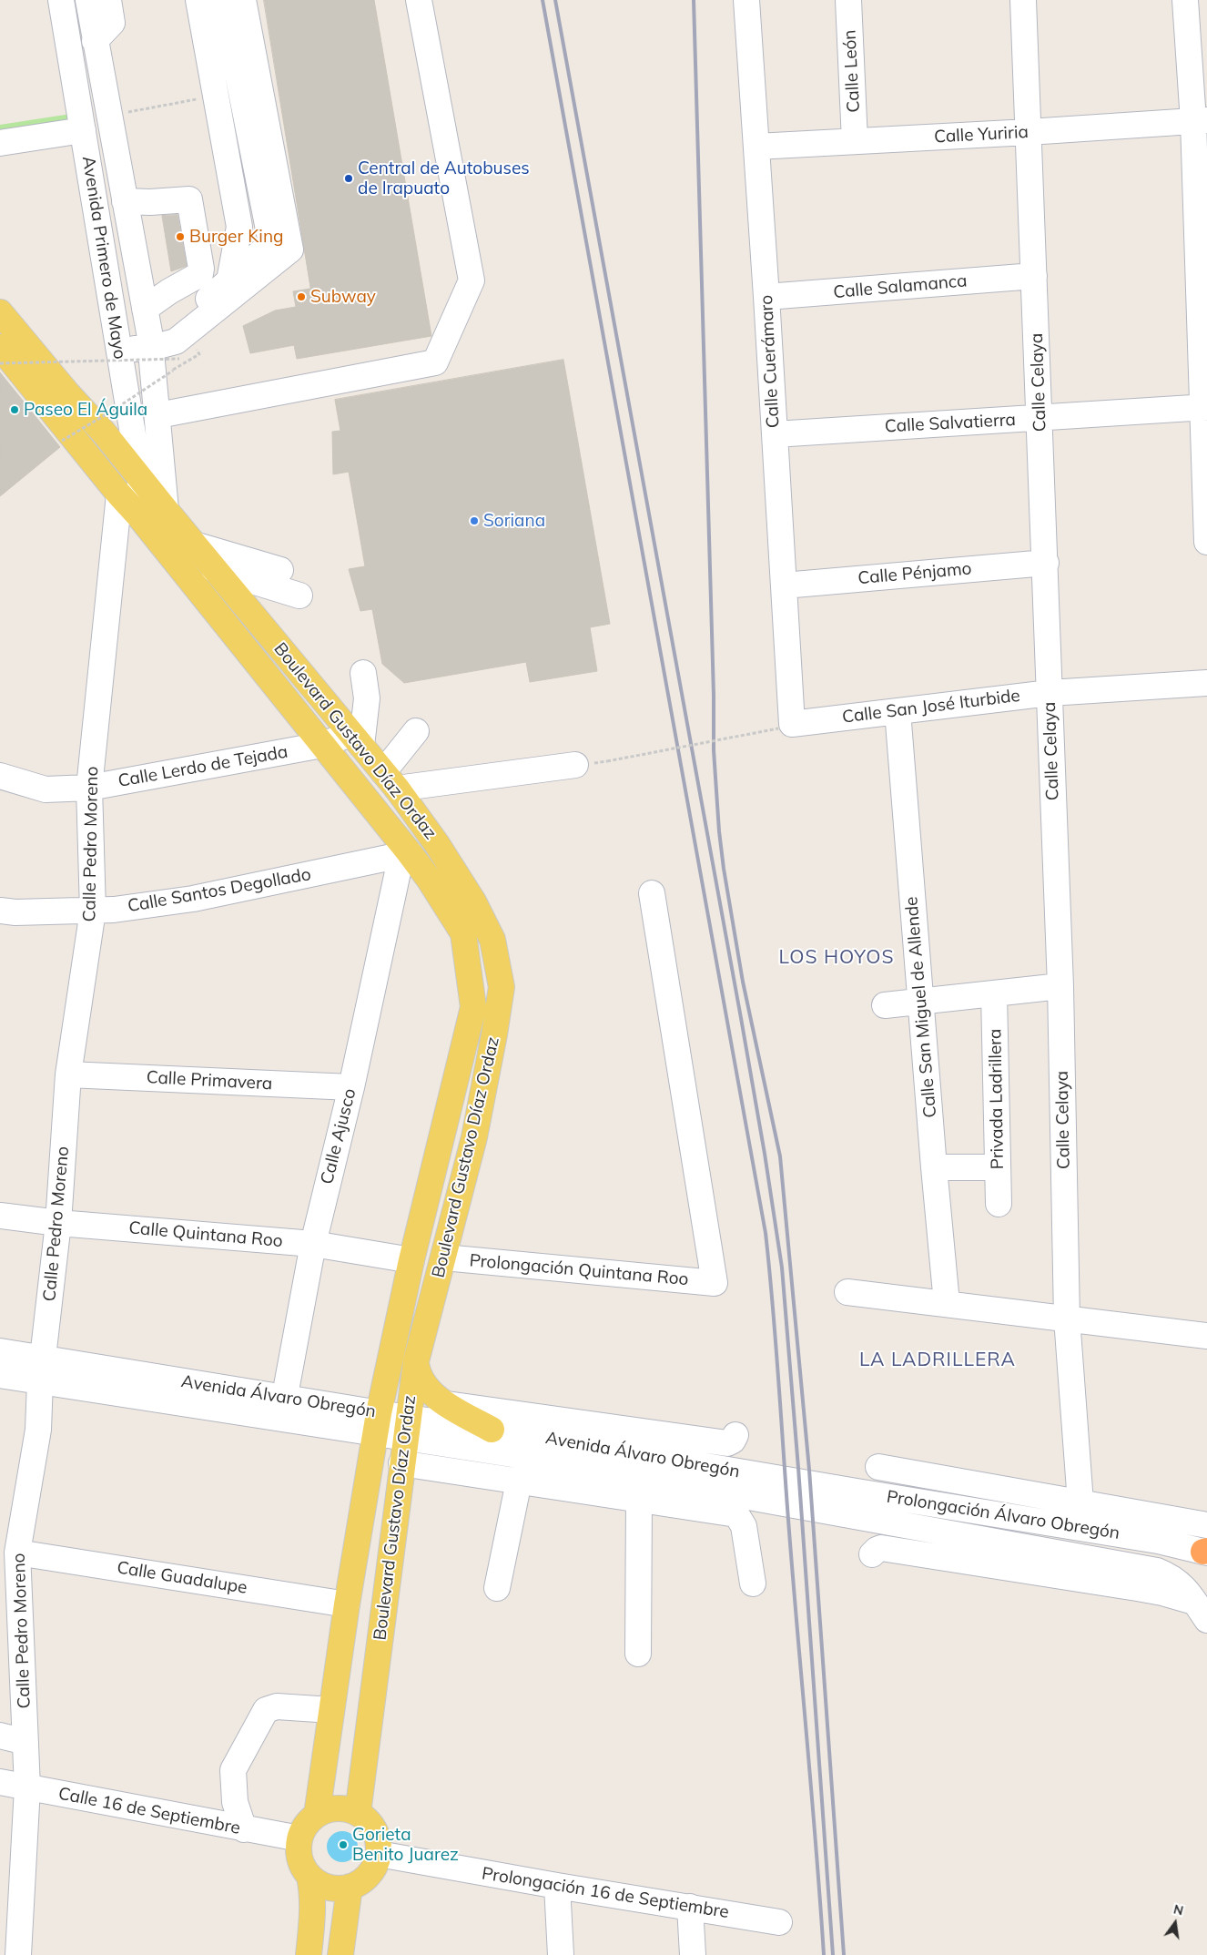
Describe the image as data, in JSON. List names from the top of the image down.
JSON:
{
  "streets": {
    "main road": ["Boulevard Gustavo Díaz Ordaz"],
    "street": [
      "Calle León",
      "Calle Yuriria",
      "Avenida Primero de Mayo",
      "Calle Salamanca",
      "Calle Cuerámaro",
      "Calle Celaya",
      "Calle Salvatierra",
      "Calle Pénjamo",
      "Calle San José Iturbide",
      "Calle Lerdo de Tejada",
      "Calle Pedro Moreno",
      "Calle Santos Degollado",
      "Calle San Miguel de Allende",
      "Calle Primavera",
      "Privada Ladrillera",
      "Calle Ajusco",
      "Calle Quintana Roo",
      "Prolongación Quintana Roo",
      "Avenida Álvaro Obregón",
      "Prolongación Álvaro Obregón",
      "Calle Guadalupe",
      "Calle 16 de Septiembre",
      "Prolongación 16 de Septiembre"
    ]
  },
  "crossings": [
    ["Calle León", "Calle Yuriria"],
    ["Calle Yuriria", "Calle Cuerámaro"],
    ["Calle Yuriria", "Calle Celaya"],
    ["Avenida Primero de Mayo", "Boulevard Gustavo Díaz Ordaz"],
    ["Calle Salamanca", "Calle Cuerámaro"],
    ["Calle Salamanca", "Calle Celaya"],
    ["Calle Cuerámaro", "Calle Salvatierra"],
    ["Calle Cuerámaro", "Calle Pénjamo"],
    ["Calle Cuerámaro", "Calle San José Iturbide"],
    ["Calle Celaya", "Calle Salvatierra"],
    ["Calle Celaya", "Calle Pénjamo"],
    ["Calle Celaya", "Calle San José Iturbide"],
    ["Calle San José Iturbide", "Calle San Miguel de Allende"],
    ["Boulevard Gustavo Díaz Ordaz", "Calle Lerdo de Tejada"],
    ["Boulevard Gustavo Díaz Ordaz", "Calle Pedro Moreno"],
    ["Boulevard Gustavo Díaz Ordaz", "Calle Santos Degollado"],
    ["Boulevard Gustavo Díaz Ordaz", "Calle Ajusco"],
    ["Boulevard Gustavo Díaz Ordaz", "Calle Quintana Roo"],
    ["Boulevard Gustavo Díaz Ordaz", "Prolongación Quintana Roo"],
    ["Boulevard Gustavo Díaz Ordaz", "Avenida Álvaro Obregón"],
    ["Boulevard Gustavo Díaz Ordaz", "Calle Guadalupe"],
    ["Boulevard Gustavo Díaz Ordaz", "Calle 16 de Septiembre"],
    ["Boulevard Gustavo Díaz Ordaz", "Prolongación 16 de Septiembre"],
    ["Calle Lerdo de Tejada", "Calle Pedro Moreno"],
    ["Calle Pedro Moreno", "Calle Santos Degollado"],
    ["Calle Pedro Moreno", "Calle Primavera"],
    ["Calle Pedro Moreno", "Calle Quintana Roo"],
    ["Calle Pedro Moreno", "Avenida Álvaro Obregón"],
    ["Calle Pedro Moreno", "Calle Guadalupe"],
    ["Calle Pedro Moreno", "Calle 16 de Septiembre"],
    ["Calle Santos Degollado", "Calle Ajusco"],
    ["Calle Primavera", "Calle Ajusco"],
    ["Calle Ajusco", "Calle Quintana Roo"],
    ["Calle Ajusco", "Avenida Álvaro Obregón"],
    ["Avenida Álvaro Obregón", "Prolongación Álvaro Obregón"],
    ["Calle 16 de Septiembre", "Prolongación 16 de Septiembre"]
  ],
  "districts": ["LOS HOYOS", "LA LADRILLERA"],
  "places": [
    "Central de Autobuses de Irapuato",
    "Burger King",
    "Subway",
    "Paseo El Águila",
    "Soriana",
    "Gorieta Benito Juarez"
  ],
  "north": "top"
}
